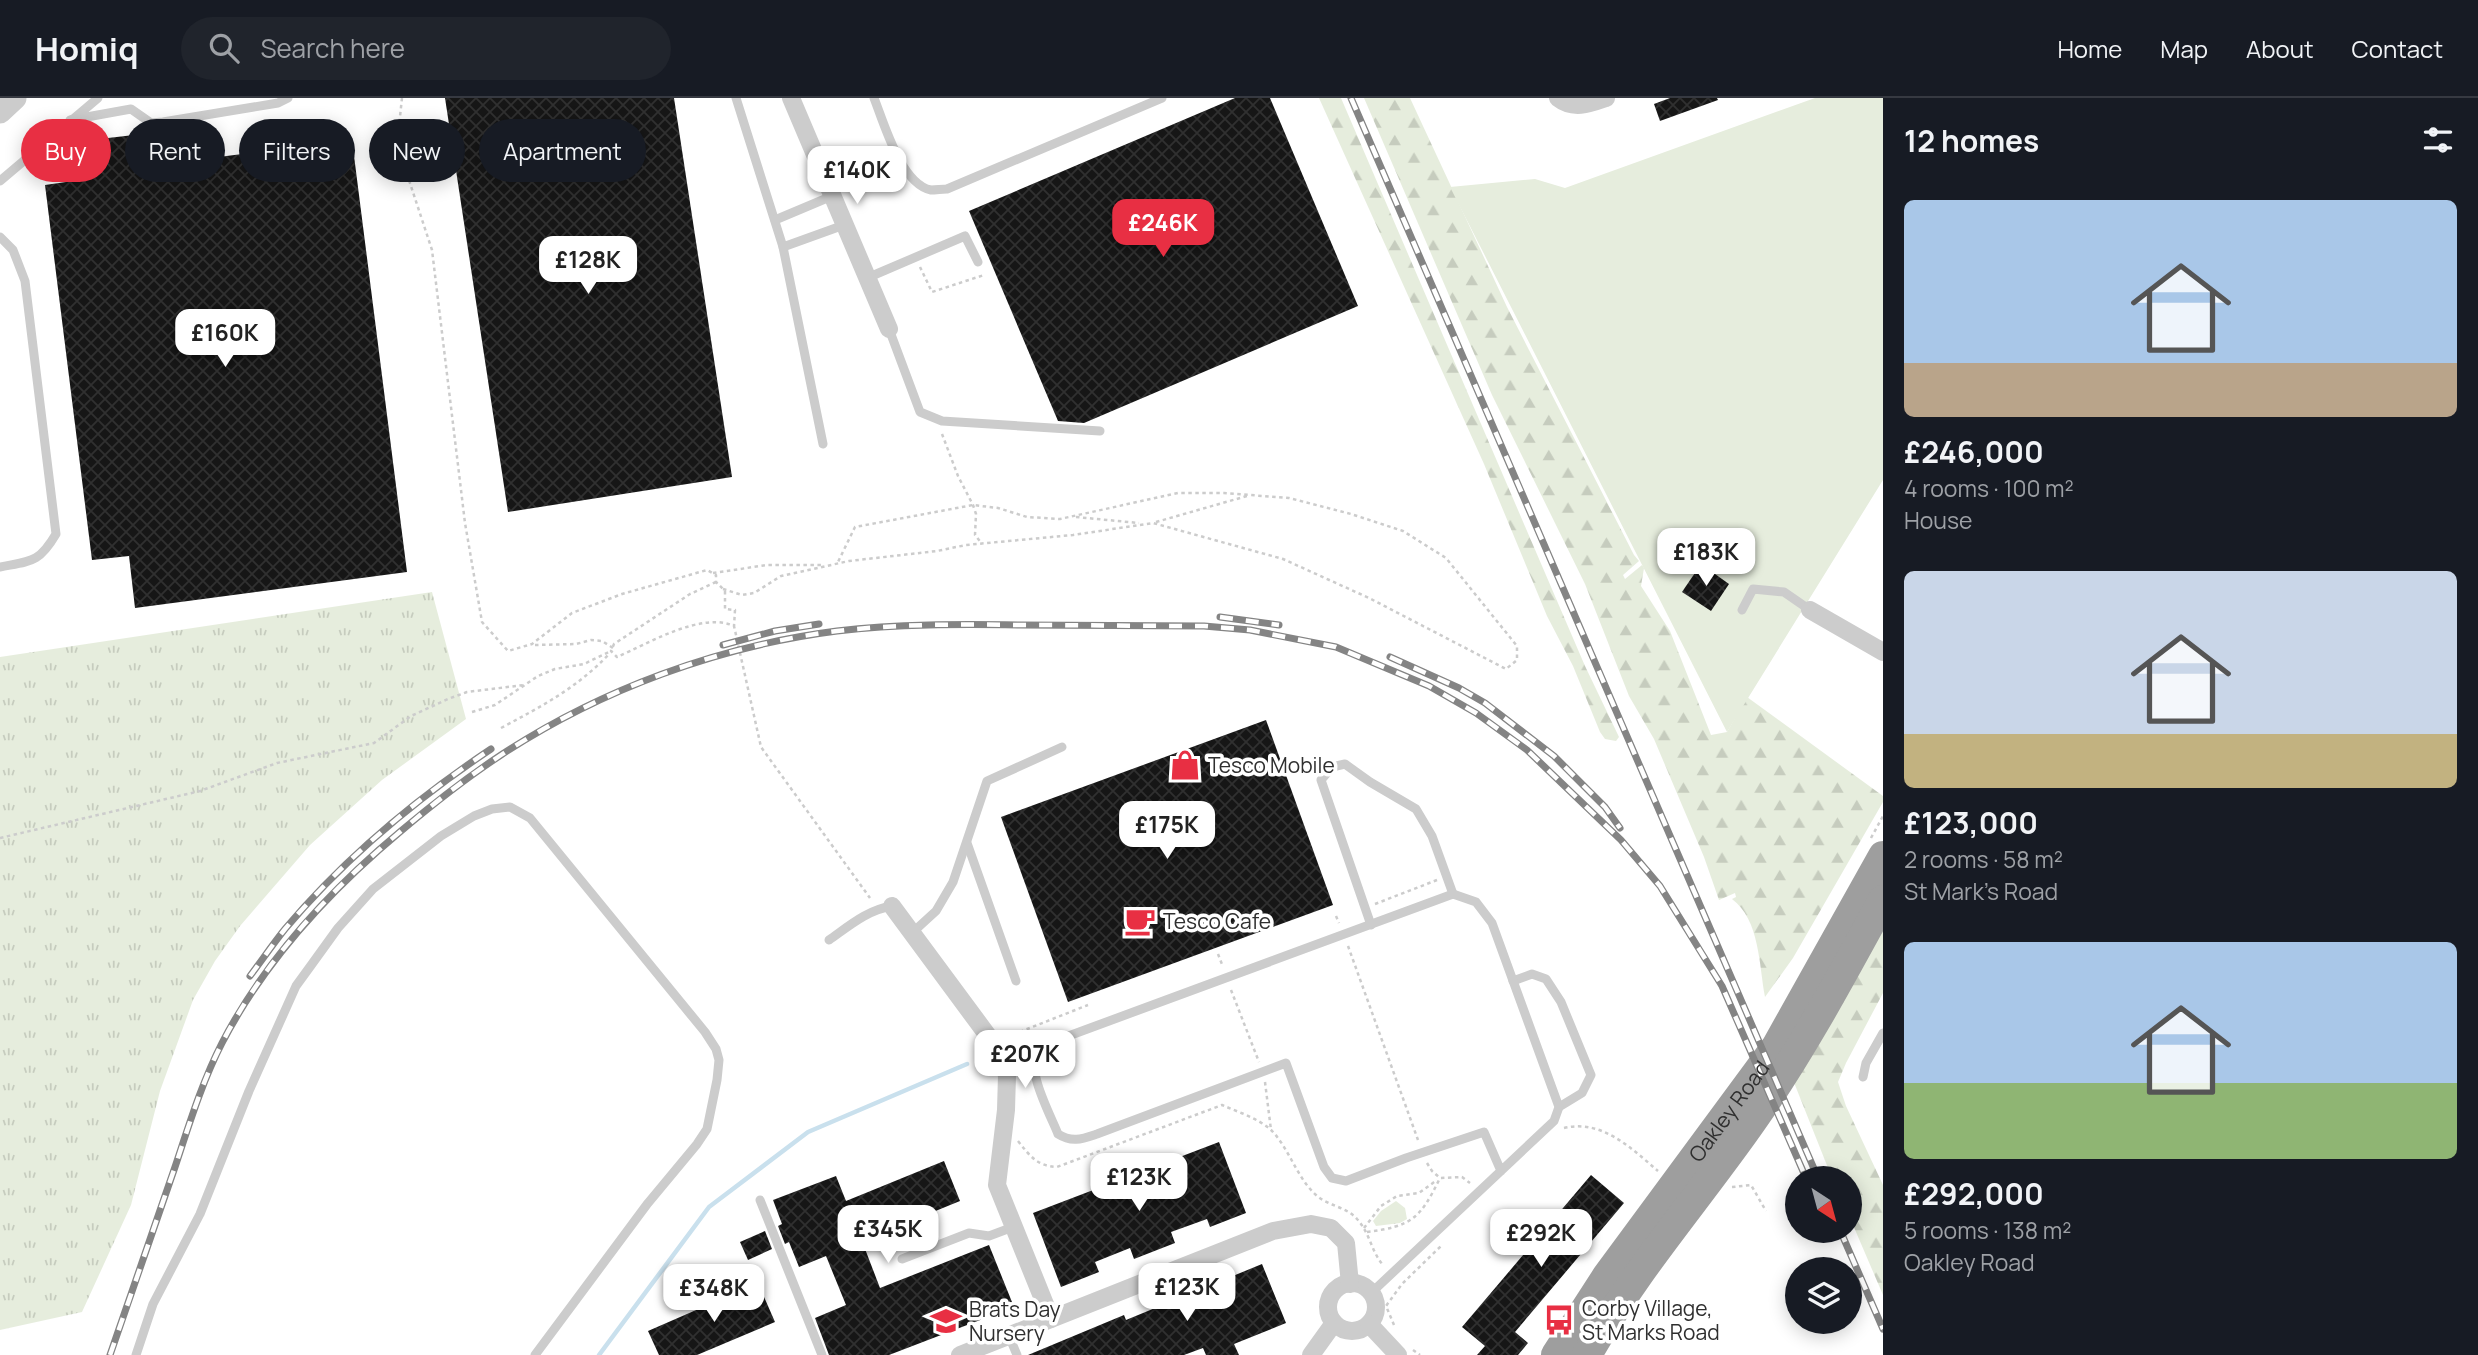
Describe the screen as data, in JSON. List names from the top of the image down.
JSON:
{
  "streets": {
    "highway": ["Oakley Road"]
  },
  "places": {
    "shop": ["Tesco Mobile"],
    "cafe": ["Tesco Cafe"],
    "bus stop": ["Corby Village, St Marks Road"],
    "school or university": ["Brats Day Nursery"]
  },
  "north": "bottom right",
  "page": {
    "header": "Homiq",
    "search": "Search here",
    "nav": [
      "Home",
      "Map",
      "About",
      "Contact"
    ],
    "heading": "12 homes",
    "chip": [
      "Buy",
      "Rent",
      "Filters",
      "New",
      "Apartment"
    ],
    "price": [
      "£140K",
      "£246K",
      "£128K",
      "£160K",
      "£183K",
      "£175K",
      "£207K",
      "£123K",
      "£345K",
      "£292K",
      "£123K",
      "£348K"
    ],
    "list": [
      {
        "name": "£246,000",
        "note": "4 rooms · 100 m² · House"
      },
      {
        "name": "£123,000",
        "note": "2 rooms · 58 m² · St Mark's Road"
      },
      {
        "name": "£292,000",
        "note": "5 rooms · 138 m² · Oakley Road"
      }
    ]
  }
}
